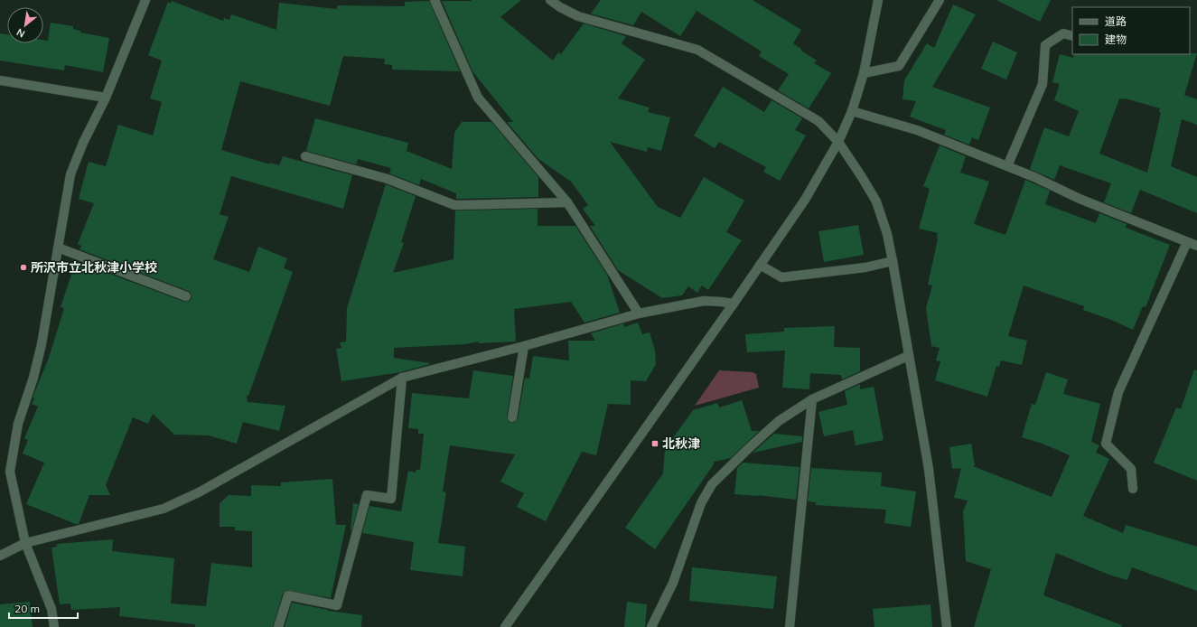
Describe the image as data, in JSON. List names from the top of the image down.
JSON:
{
  "places": {
    "other": ["所沢市立北秋津小学校"],
    "transit": ["北秋津"]
  },
  "legend": ["道路", "建物"],
  "scale_bar": "20 m",
  "north": "bottom left"
}
